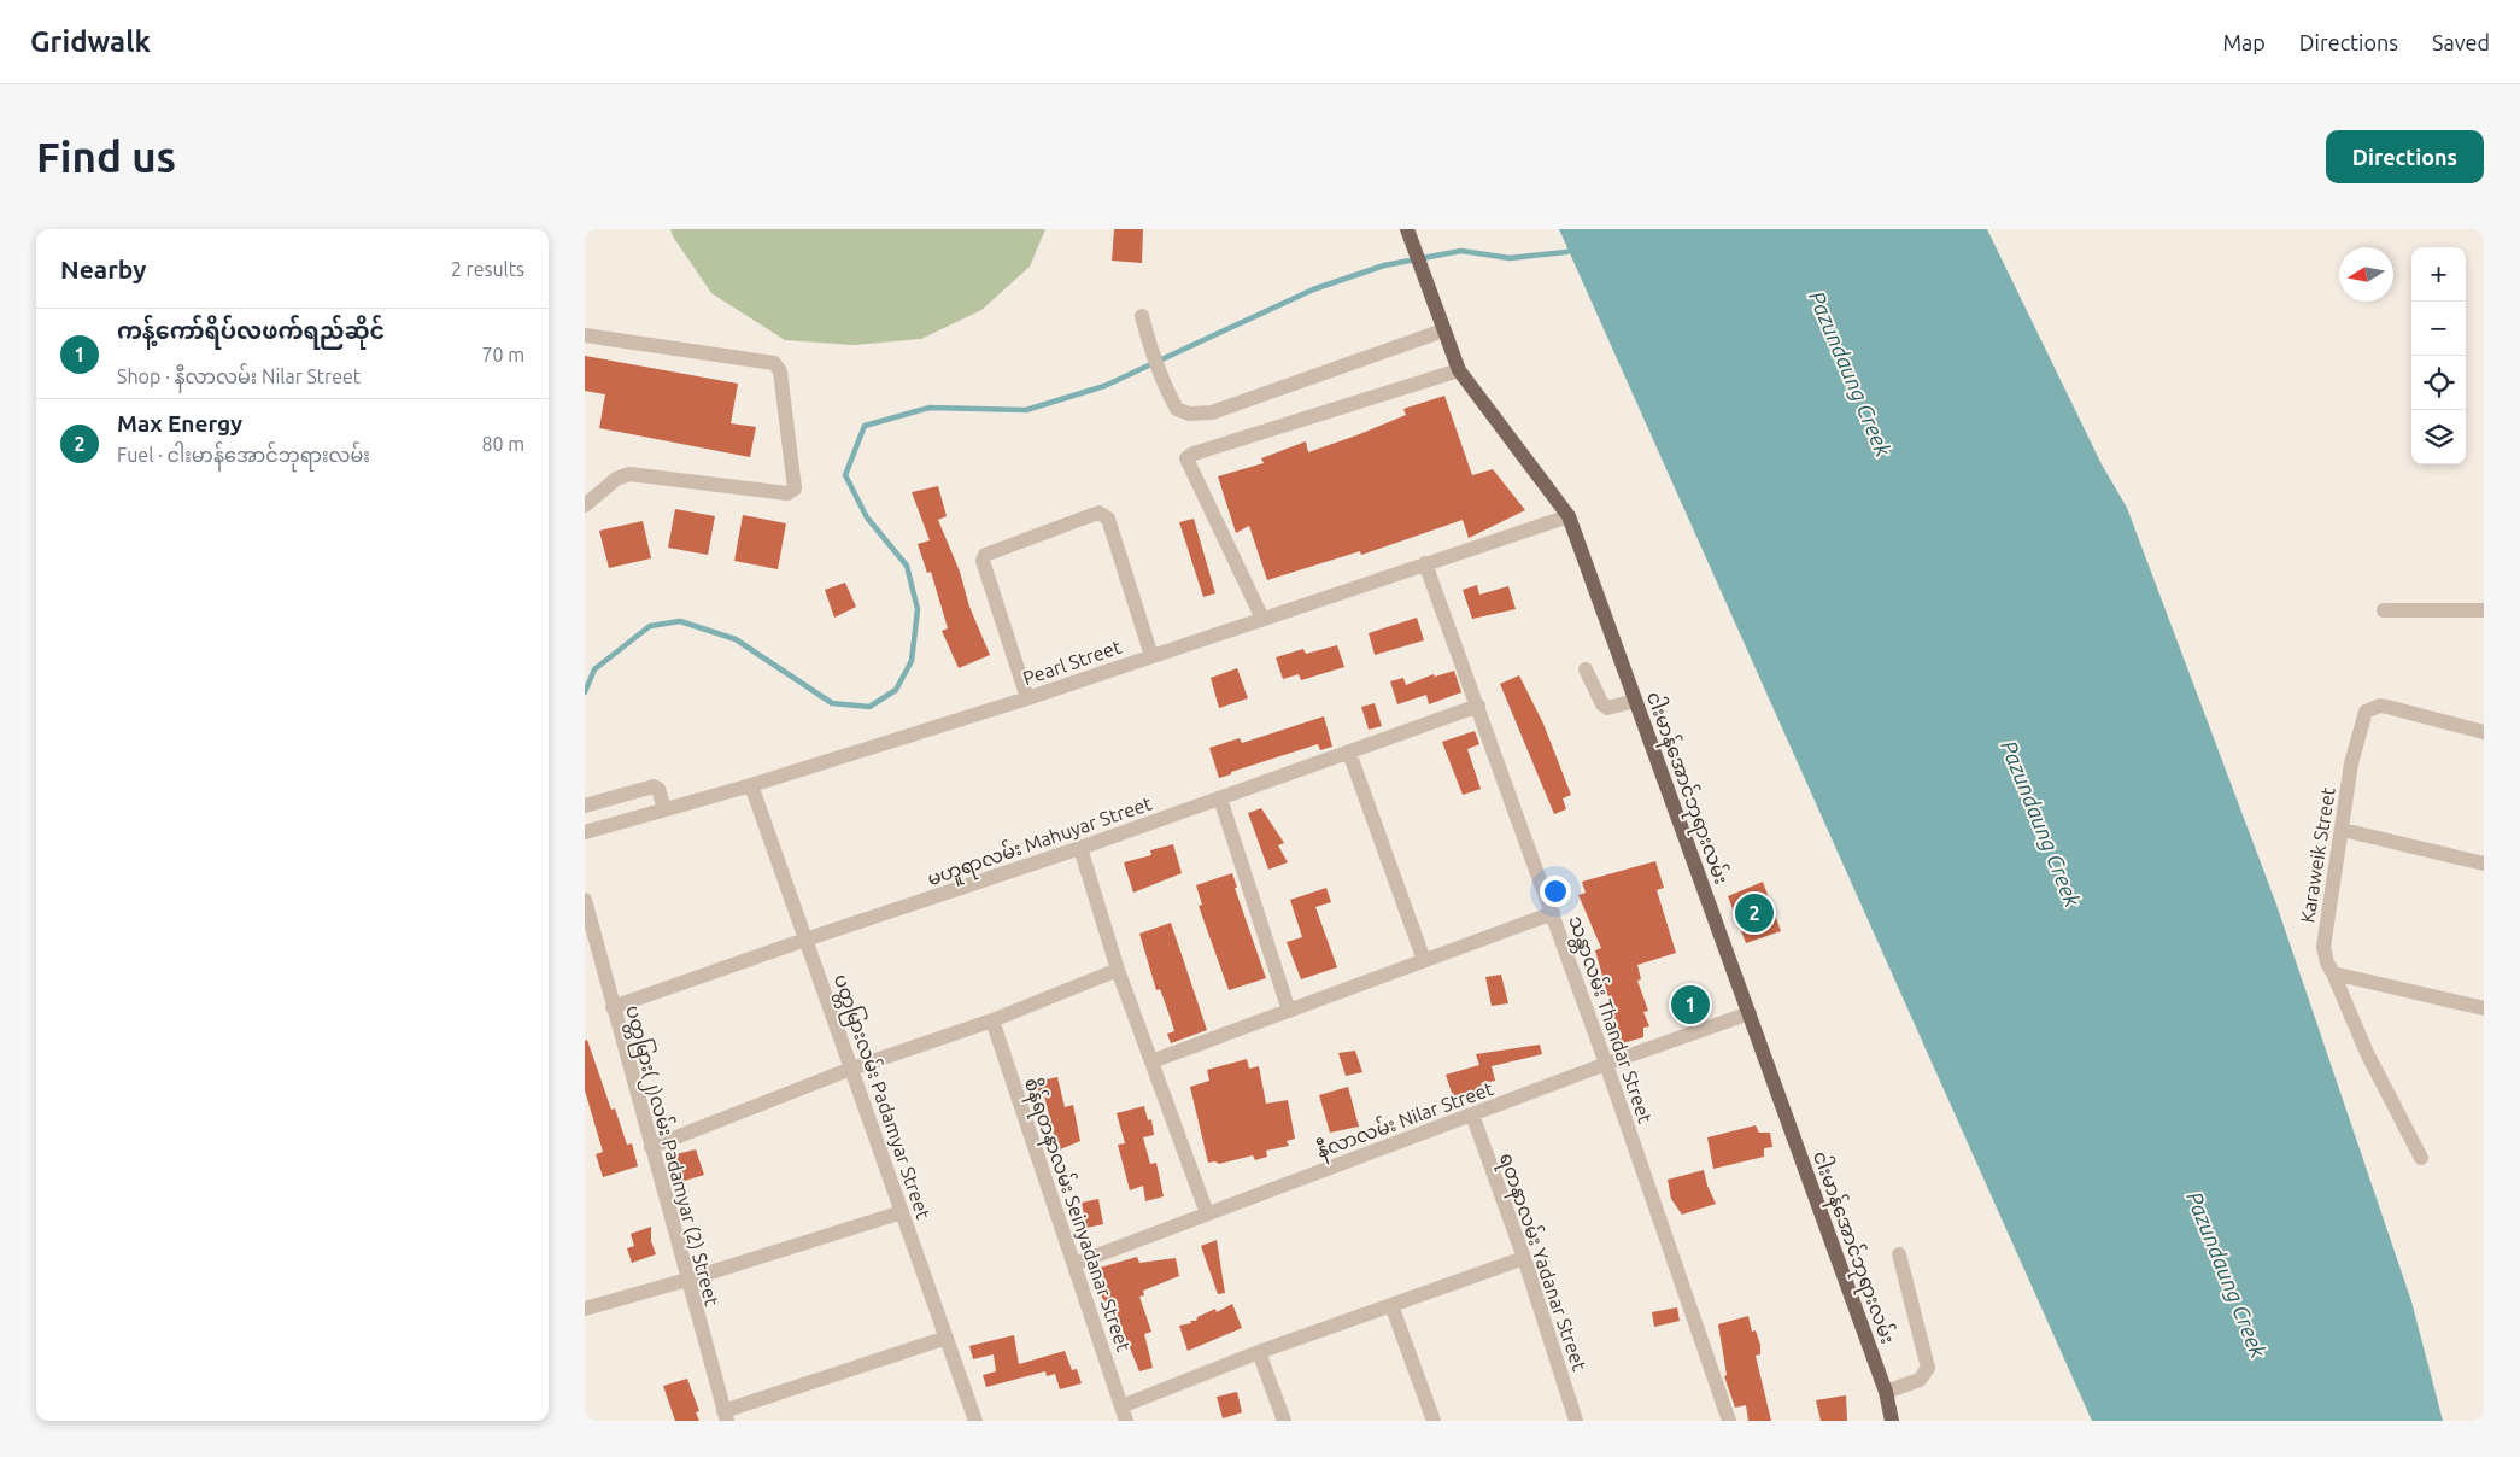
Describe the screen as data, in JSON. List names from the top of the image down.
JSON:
{
  "streets": {
    "main road": ["ငါးမာန်အောင်ဘုရားလမ်း"],
    "street": [
      "Pearl Street",
      "မဟူရာလမ်း Mahuyar Street",
      "Karaweik Street",
      "သန္တာလမ်း Thandar Street",
      "ပတ္တမြားလမ်း Padamyar Street",
      "နီလာလမ်း Nilar Street",
      "ပတ္တမြား(၂)လမ်း Padamyar (2) Street",
      "စိန်ရတနာလမ်း Seinyadanar Street",
      "ရတနာလမ်း Yadanar Street"
    ]
  },
  "crossings": [
    ["Pearl Street", "ငါးမာန်အောင်ဘုရားလမ်း"],
    ["Pearl Street", "သန္တာလမ်း Thandar Street"],
    ["Pearl Street", "ပတ္တမြားလမ်း Padamyar Street"],
    ["ငါးမာန်အောင်ဘုရားလမ်း", "နီလာလမ်း Nilar Street"],
    ["မဟူရာလမ်း Mahuyar Street", "သန္တာလမ်း Thandar Street"],
    ["မဟူရာလမ်း Mahuyar Street", "ပတ္တမြားလမ်း Padamyar Street"],
    ["မဟူရာလမ်း Mahuyar Street", "ပတ္တမြား(၂)လမ်း Padamyar (2) Street"],
    ["သန္တာလမ်း Thandar Street", "နီလာလမ်း Nilar Street"],
    ["နီလာလမ်း Nilar Street", "စိန်ရတနာလမ်း Seinyadanar Street"],
    ["နီလာလမ်း Nilar Street", "ရတနာလမ်း Yadanar Street"]
  ],
  "water": ["Pazundaung Creek"],
  "north": "left",
  "page": {
    "header": "Gridwalk",
    "nav": ["Map", "Directions", "Saved"],
    "buttons": "Directions",
    "title": "Find us",
    "heading": ["Nearby", "2 results"],
    "map_buttons": ["+", "−"],
    "list": [
      {
        "mark": "1",
        "name": "ကန့်ကော်ရိပ်လဖက်ရည်ဆိုင်",
        "note": "Shop · နီလာလမ်း Nilar Street",
        "value": "70 m"
      },
      {
        "mark": "2",
        "name": "Max Energy",
        "note": "Fuel · ငါးမာန်အောင်ဘုရားလမ်း",
        "value": "80 m"
      }
    ],
    "pins": ["2", "1"]
  }
}
